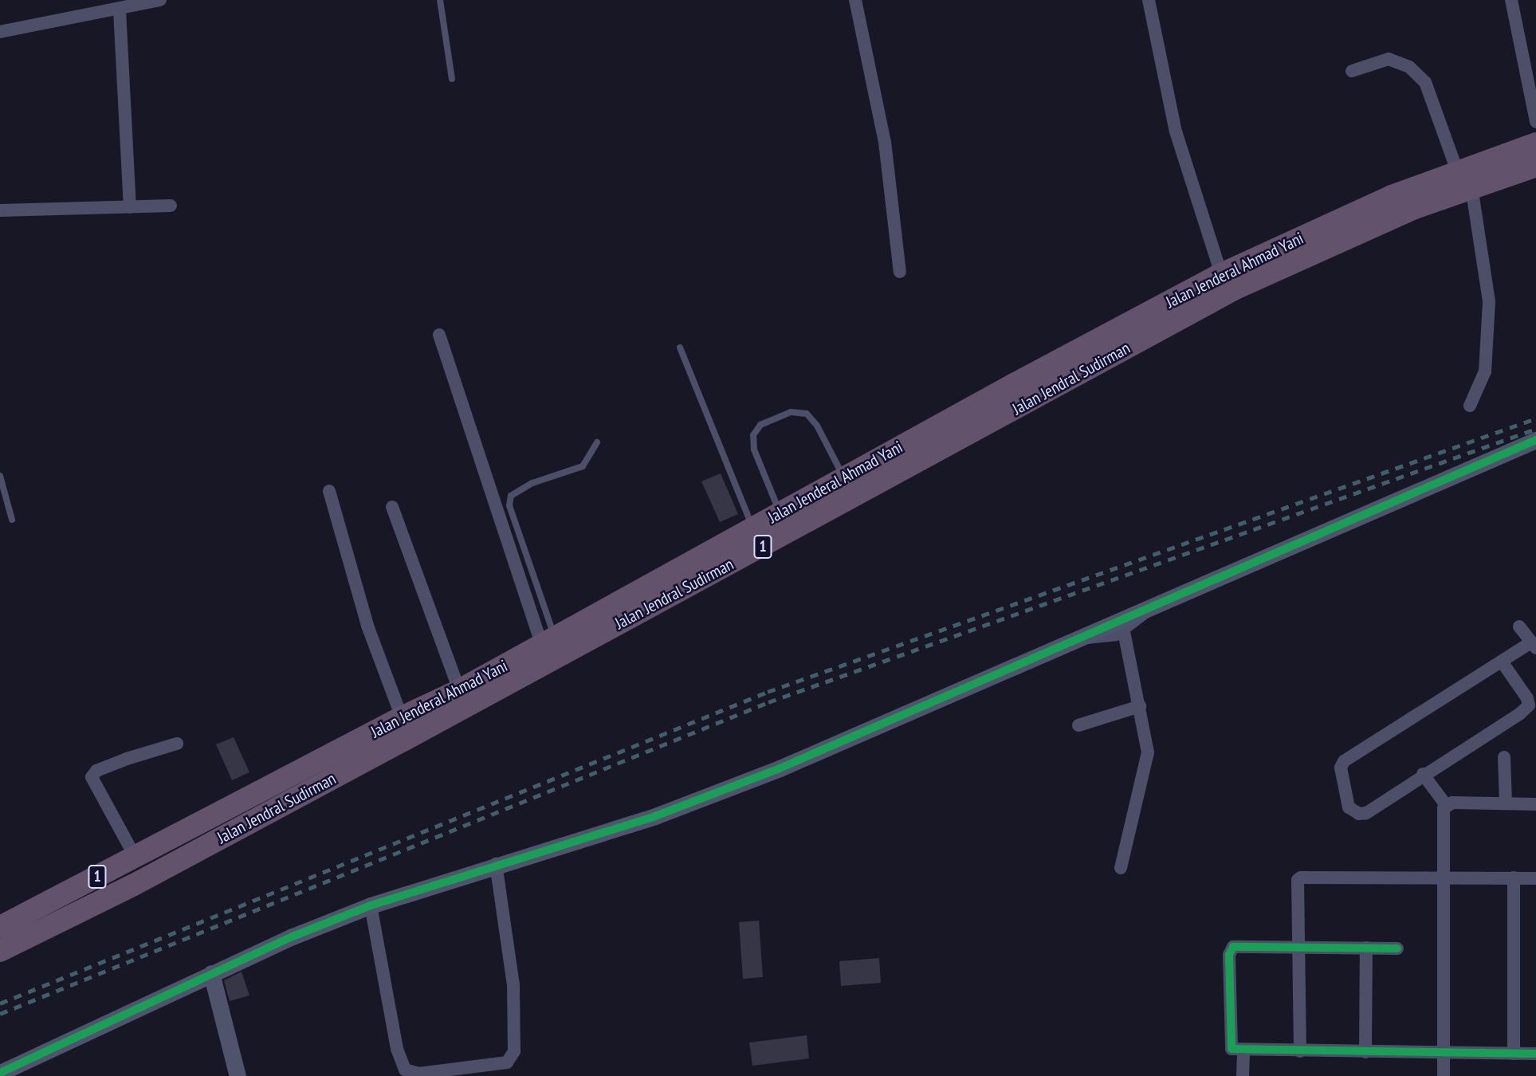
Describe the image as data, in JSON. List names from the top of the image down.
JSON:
{
  "streets": {
    "highway": ["Jalan Jenderal Ahmad Yani", "Jalan Jendral Sudirman", "1"]
  },
  "crossings": [
    ["Jalan Jenderal Ahmad Yani", "Jalan Jendral Sudirman"]
  ]
}
